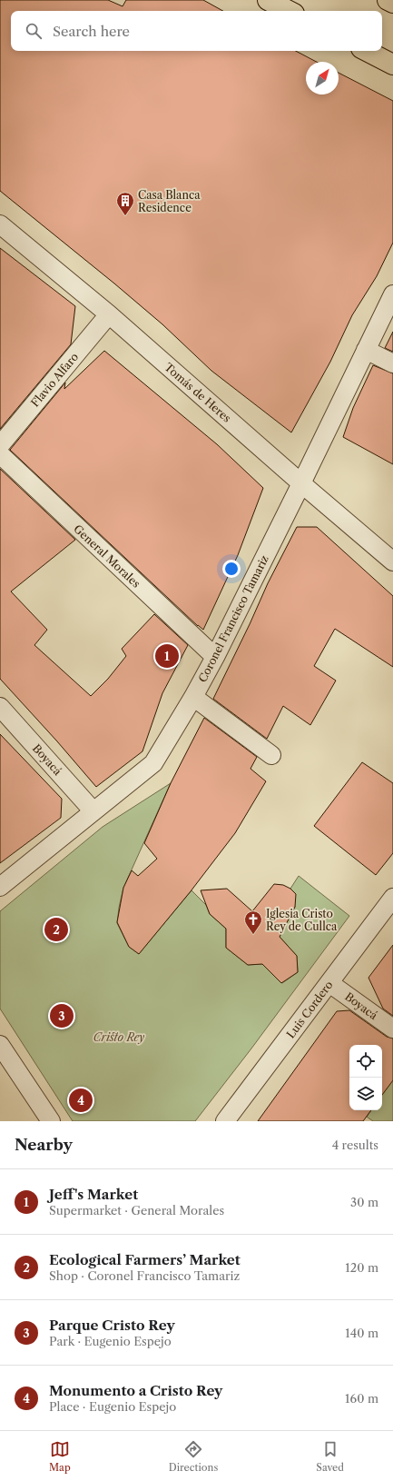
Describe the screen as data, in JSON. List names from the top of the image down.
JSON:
{
  "streets": {
    "street": [
      "Flavio Alfaro",
      "Tomás de Heres",
      "General Morales",
      "Coronel Francisco Tamariz",
      "Boyacá",
      "Luis Cordero"
    ]
  },
  "crossings": [
    ["Flavio Alfaro", "Tomás de Heres"],
    ["Tomás de Heres", "Coronel Francisco Tamariz"],
    ["General Morales", "Coronel Francisco Tamariz"],
    ["Coronel Francisco Tamariz", "Boyacá"],
    ["Boyacá", "Luis Cordero"]
  ],
  "parks": ["Cristo Rey"],
  "places": {
    "building": ["Casa Blanca Residence"],
    "church": ["Iglesia Cristo Rey de Cullca"]
  },
  "north": "top right",
  "page": {
    "search": "Search here",
    "pins": [
      "1",
      "2",
      "3",
      "4"
    ],
    "heading": ["Nearby", "4 results"],
    "list": [
      {
        "mark": "1",
        "name": "Jeff's Market",
        "note": "Supermarket · General Morales",
        "value": "30 m"
      },
      {
        "mark": "2",
        "name": "Ecological Farmers’ Market",
        "note": "Shop · Coronel Francisco Tamariz",
        "value": "120 m"
      },
      {
        "mark": "3",
        "name": "Parque Cristo Rey",
        "note": "Park · Eugenio Espejo",
        "value": "140 m"
      },
      {
        "mark": "4",
        "name": "Monumento a Cristo Rey",
        "note": "Place · Eugenio Espejo",
        "value": "160 m"
      }
    ],
    "nav": ["Map", "Directions", "Saved"]
  }
}
